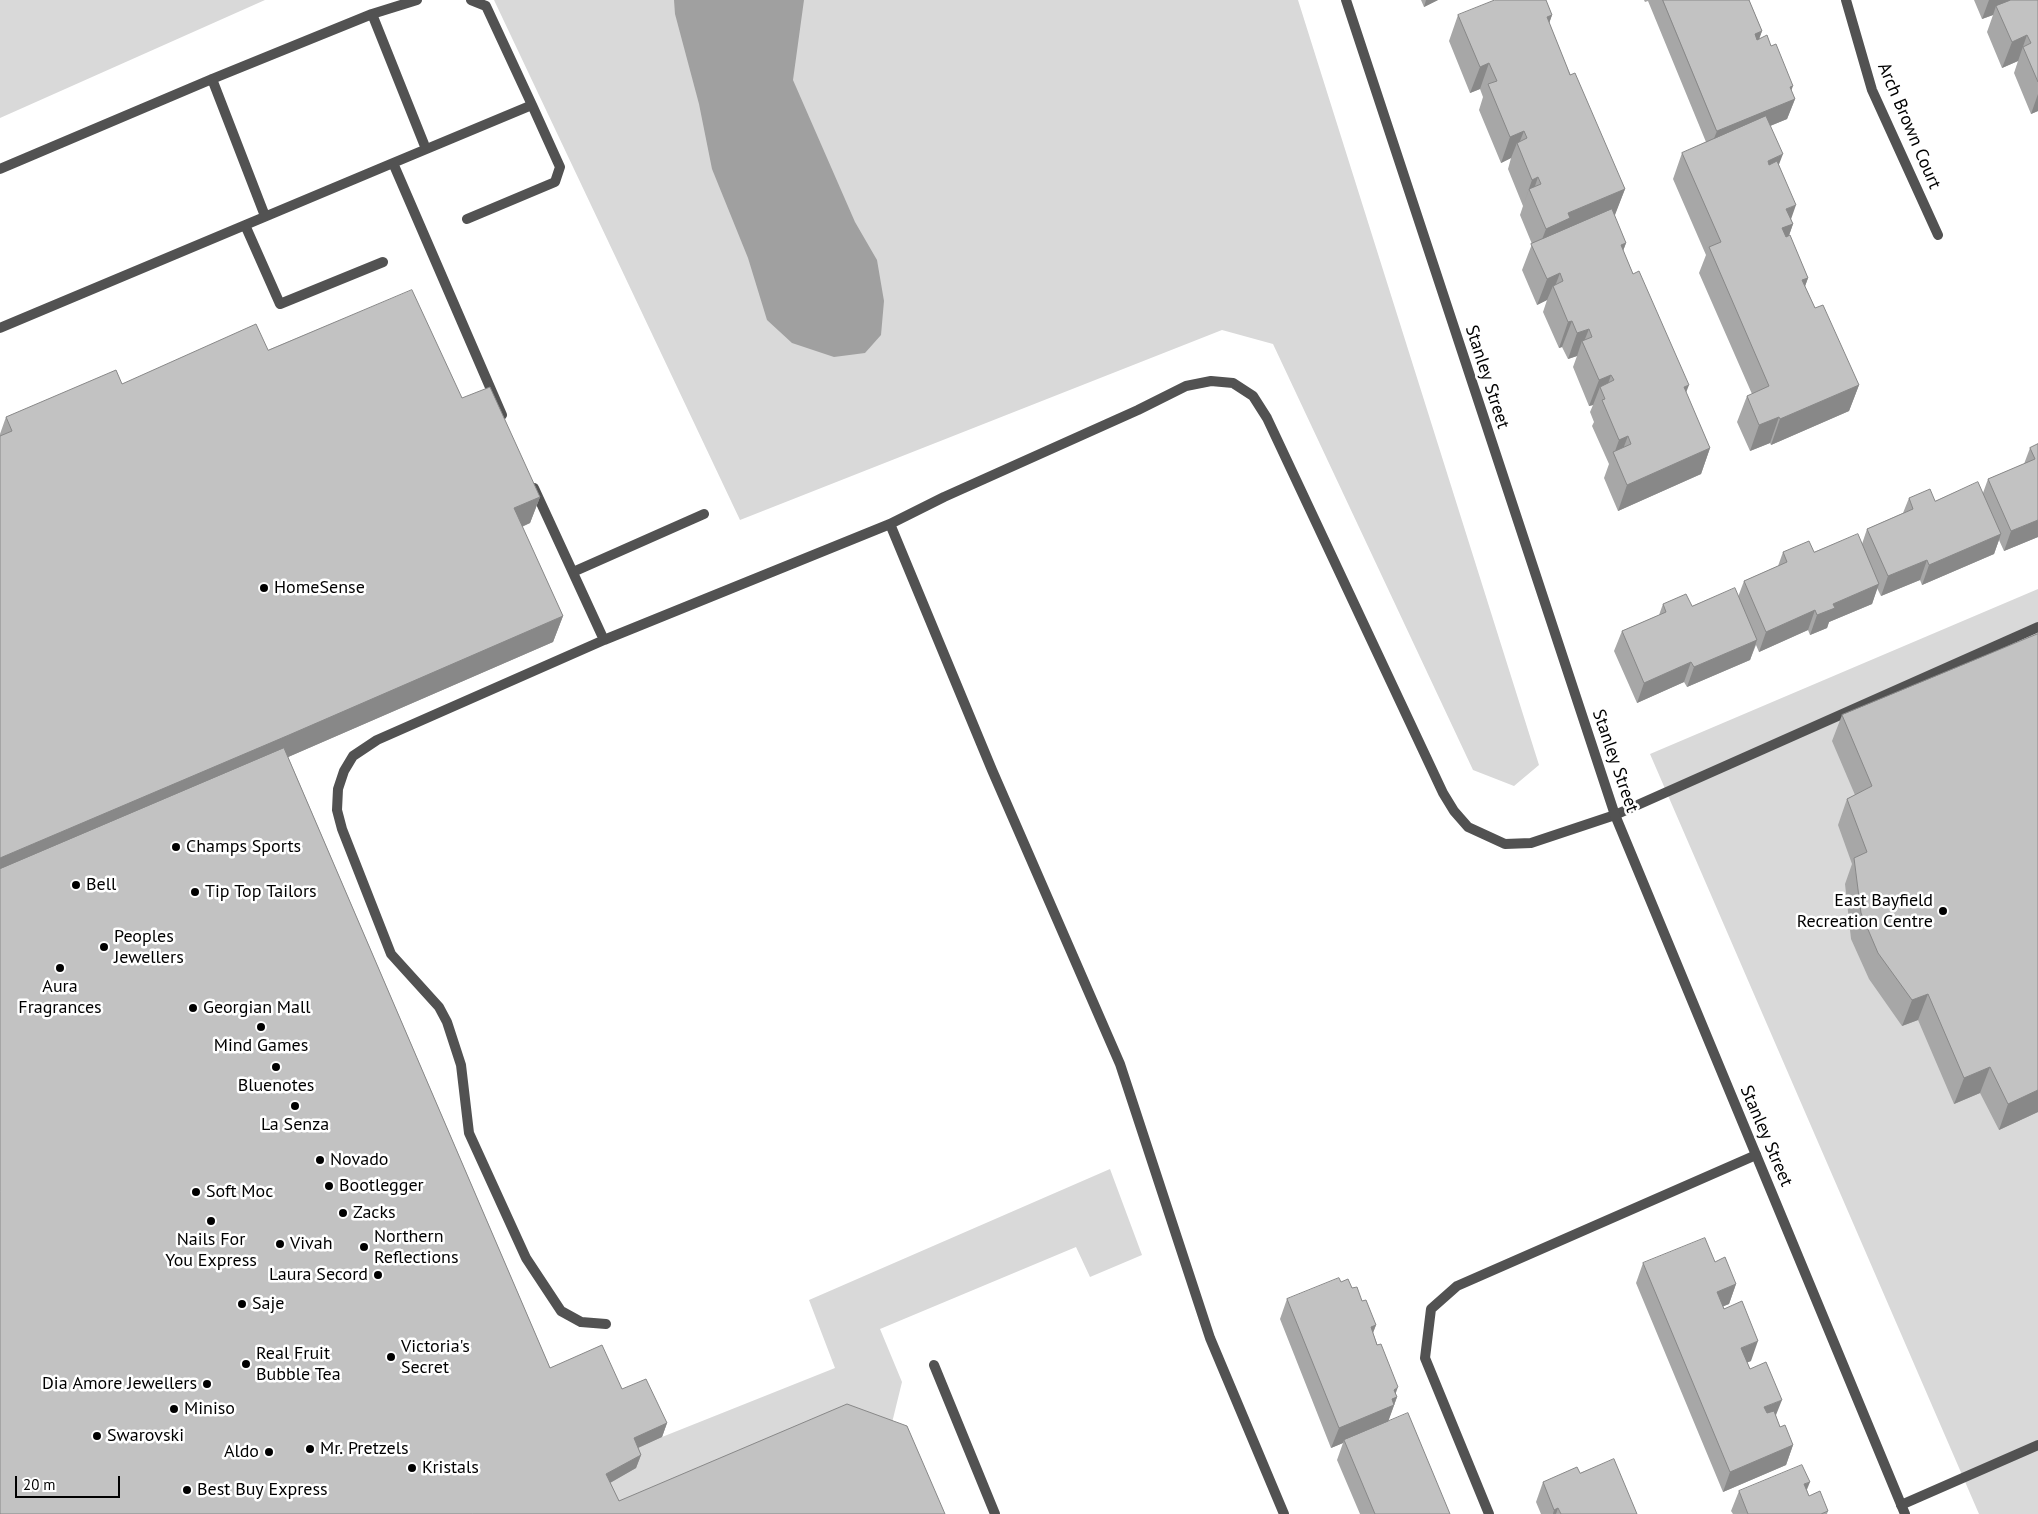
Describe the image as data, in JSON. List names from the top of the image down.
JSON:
{
  "streets": {
    "street": ["Arch Brown Court", "Stanley Street"]
  },
  "places": [
    "HomeSense",
    "Champs Sports",
    "Bell",
    "Tip Top Tailors",
    "East Bayfield Recreation Centre",
    "Peoples Jewellers",
    "Aura Fragrances",
    "Georgian Mall",
    "Mind Games",
    "Bluenotes",
    "La Senza",
    "Novado",
    "Bootlegger",
    "Soft Moc",
    "Zacks",
    "Nails For You Express",
    "Vivah",
    "Northern Reflections",
    "Laura Secord",
    "Saje",
    "Victoria's Secret",
    "Real Fruit Bubble Tea",
    "Dia Amore Jewellers",
    "Miniso",
    "Swarovski",
    "Mr. Pretzels",
    "Aldo",
    "Kristals",
    "Best Buy Express"
  ],
  "scale_bar": "20 m"
}
